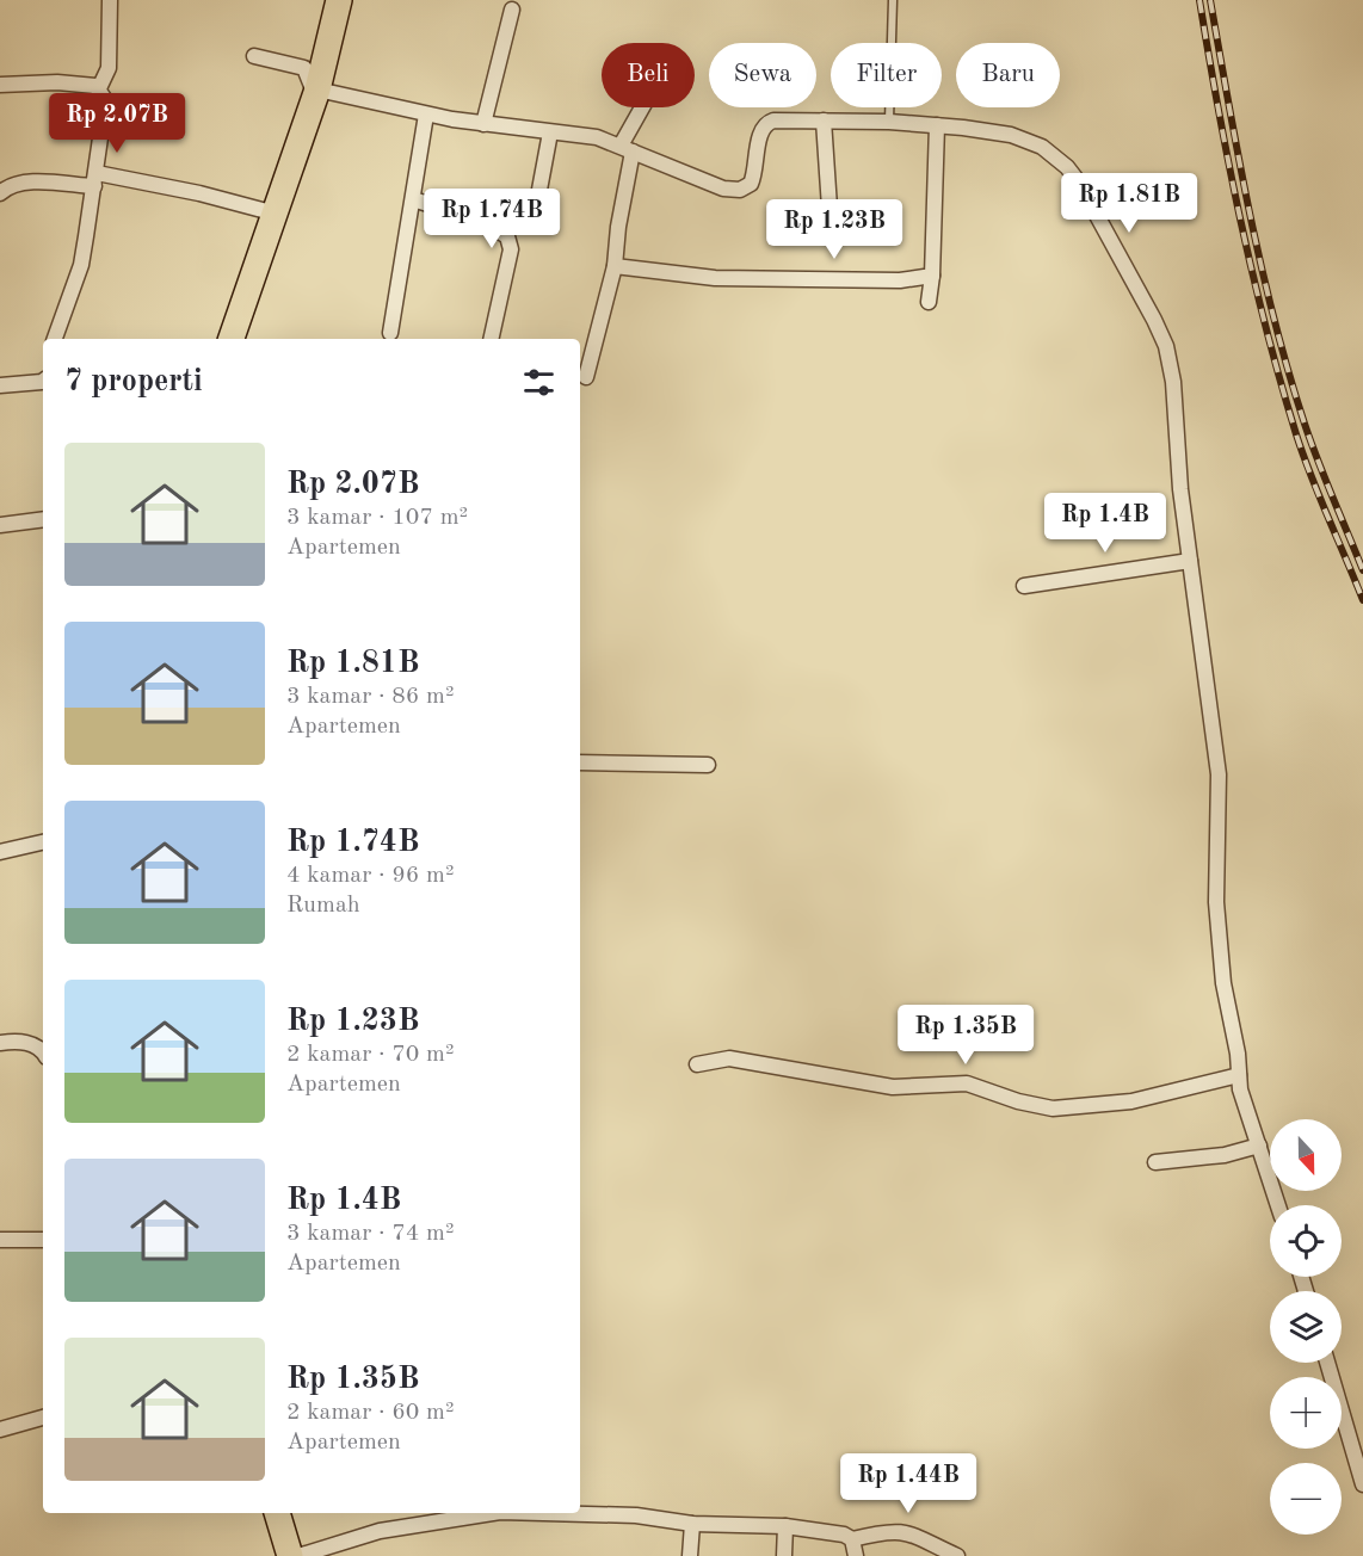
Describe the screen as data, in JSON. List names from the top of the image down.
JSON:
{
  "north": "bottom",
  "page": {
    "chip": [
      "Beli",
      "Sewa",
      "Filter",
      "Baru"
    ],
    "price": [
      "Rp 2.07B",
      "Rp 1.81B",
      "Rp 1.74B",
      "Rp 1.23B",
      "Rp 1.4B",
      "Rp 1.35B",
      "Rp 1.44B"
    ],
    "heading": "7 properti",
    "list": [
      {
        "name": "Rp 2.07B",
        "note": "3 kamar · 107 m² · Apartemen"
      },
      {
        "name": "Rp 1.81B",
        "note": "3 kamar · 86 m² · Apartemen"
      },
      {
        "name": "Rp 1.74B",
        "note": "4 kamar · 96 m² · Rumah"
      },
      {
        "name": "Rp 1.23B",
        "note": "2 kamar · 70 m² · Apartemen"
      },
      {
        "name": "Rp 1.4B",
        "note": "3 kamar · 74 m² · Apartemen"
      },
      {
        "name": "Rp 1.35B",
        "note": "2 kamar · 60 m² · Apartemen"
      }
    ],
    "map_buttons": ["+", "−"]
  }
}
